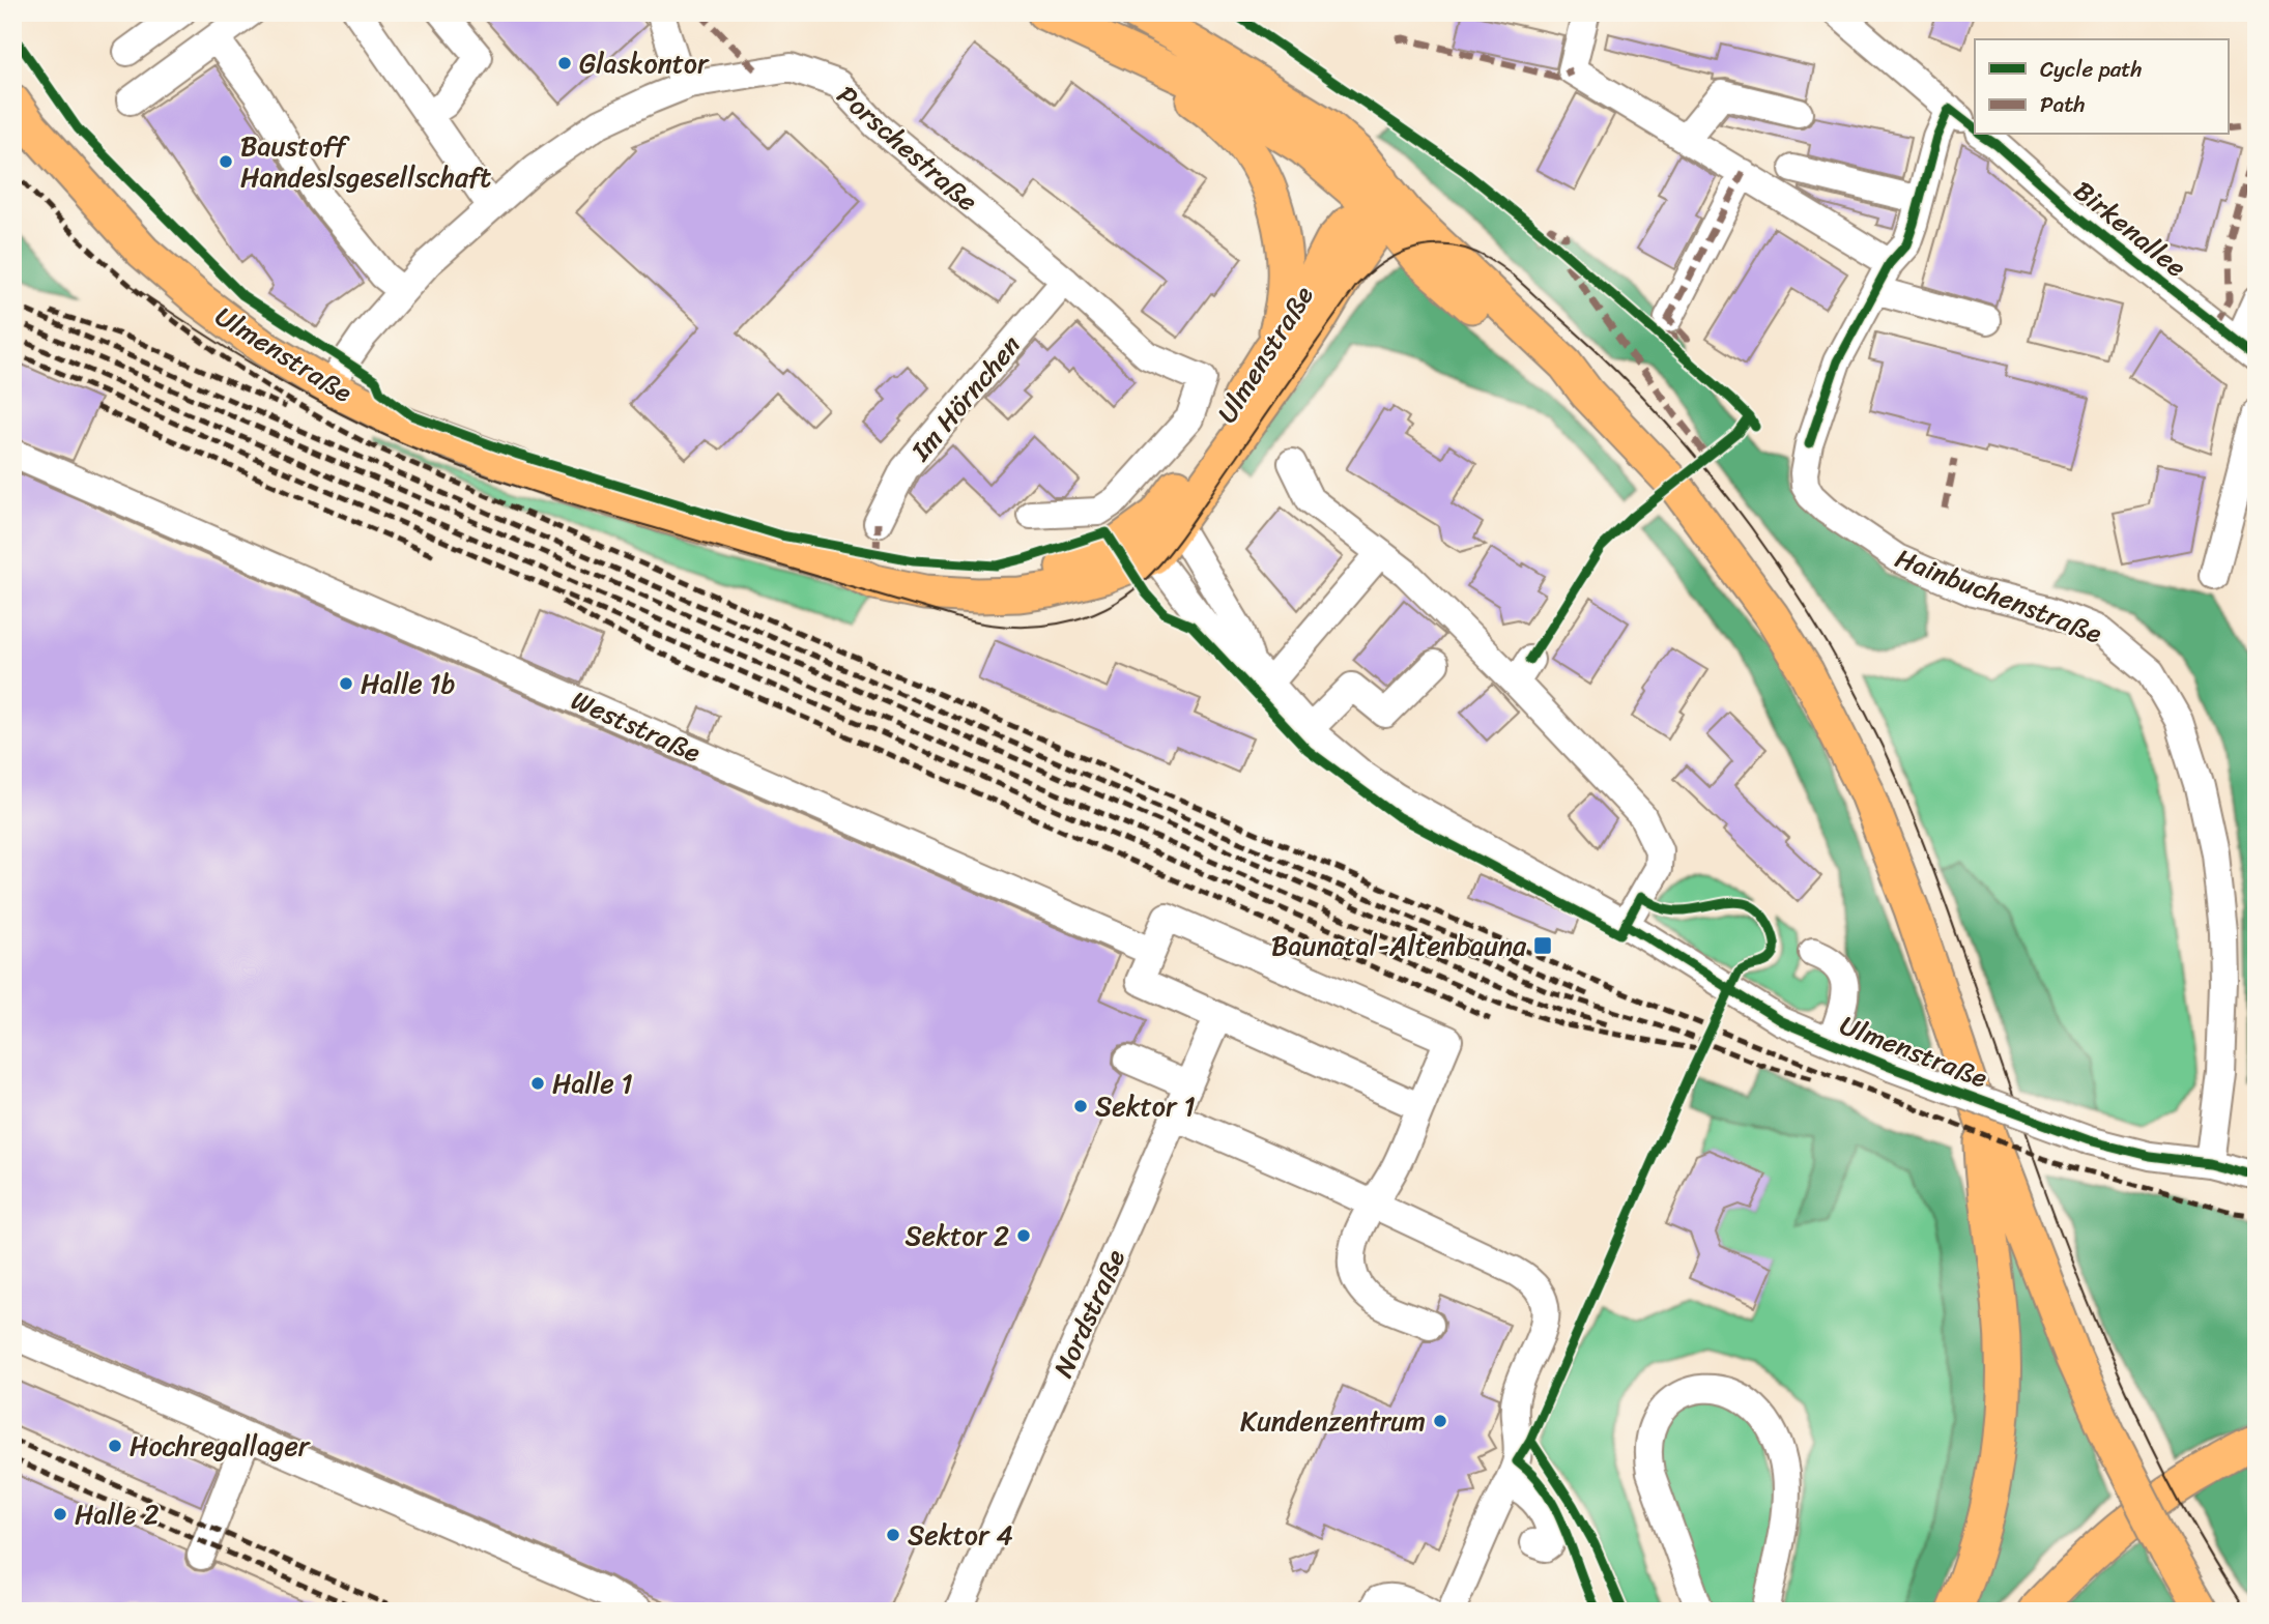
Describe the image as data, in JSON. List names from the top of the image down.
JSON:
{
  "streets": {
    "main road": ["Ulmenstraße"],
    "street": [
      "Porschestraße",
      "Birkenallee",
      "Im Hörnchen",
      "Hainbuchenstraße",
      "Weststraße",
      "Nordstraße"
    ]
  },
  "crossings": [
    ["Porschestraße", "Ulmenstraße"],
    ["Porschestraße", "Im Hörnchen"],
    ["Birkenallee", "Hainbuchenstraße"],
    ["Ulmenstraße", "Hainbuchenstraße"]
  ],
  "places": {
    "other": [
      "Glaskontor",
      "Baustoff Handeslsgesellschaft",
      "Halle 1b",
      "Halle 1",
      "Sektor 1",
      "Sektor 2",
      "Kundenzentrum",
      "Hochregallager",
      "Halle 2",
      "Sektor 4"
    ],
    "transit": ["Baunatal-Altenbauna"]
  },
  "legend": ["Cycle path", "Path"]
}
